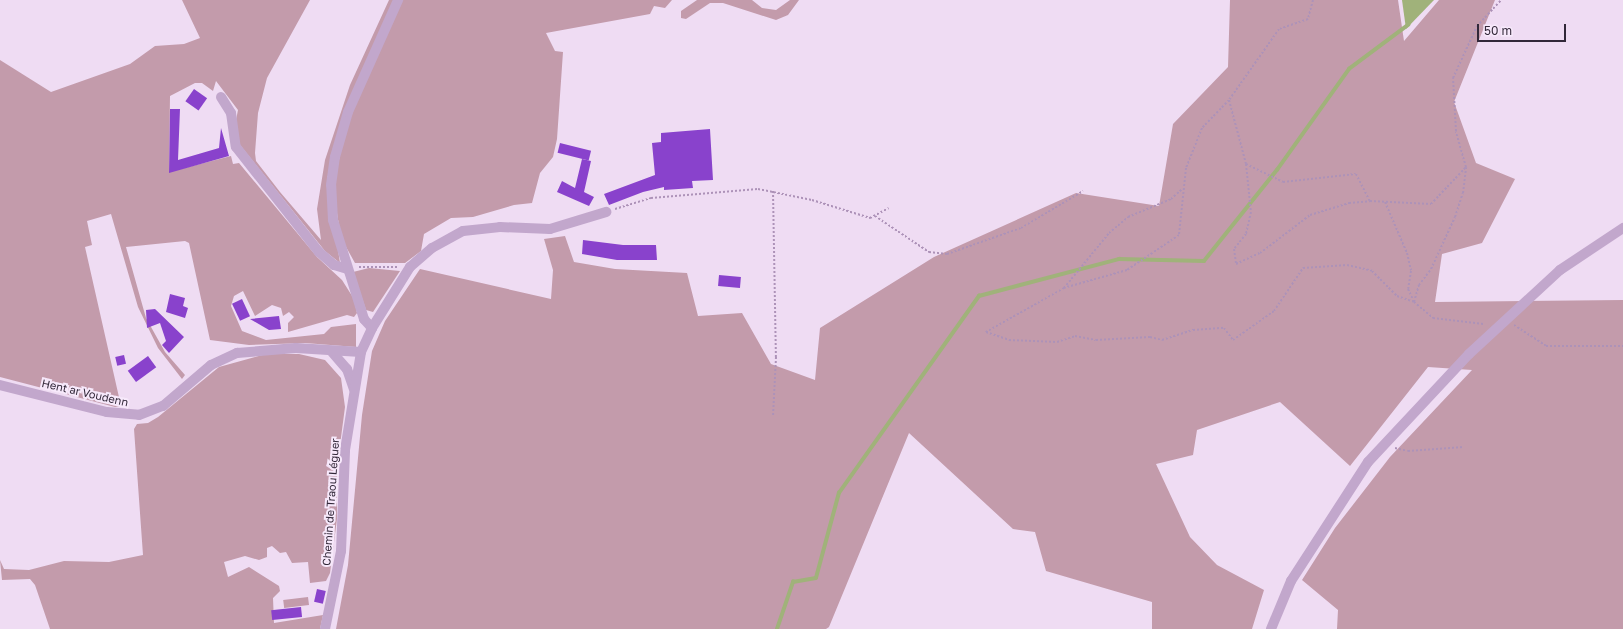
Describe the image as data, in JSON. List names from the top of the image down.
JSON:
{
  "streets": {
    "street": ["Hent ar Voudenn", "Chemin de Traou Léguer"]
  },
  "crossings": [
    ["Hent ar Voudenn", "Chemin de Traou Léguer"]
  ],
  "scale_bar": "50 m"
}
